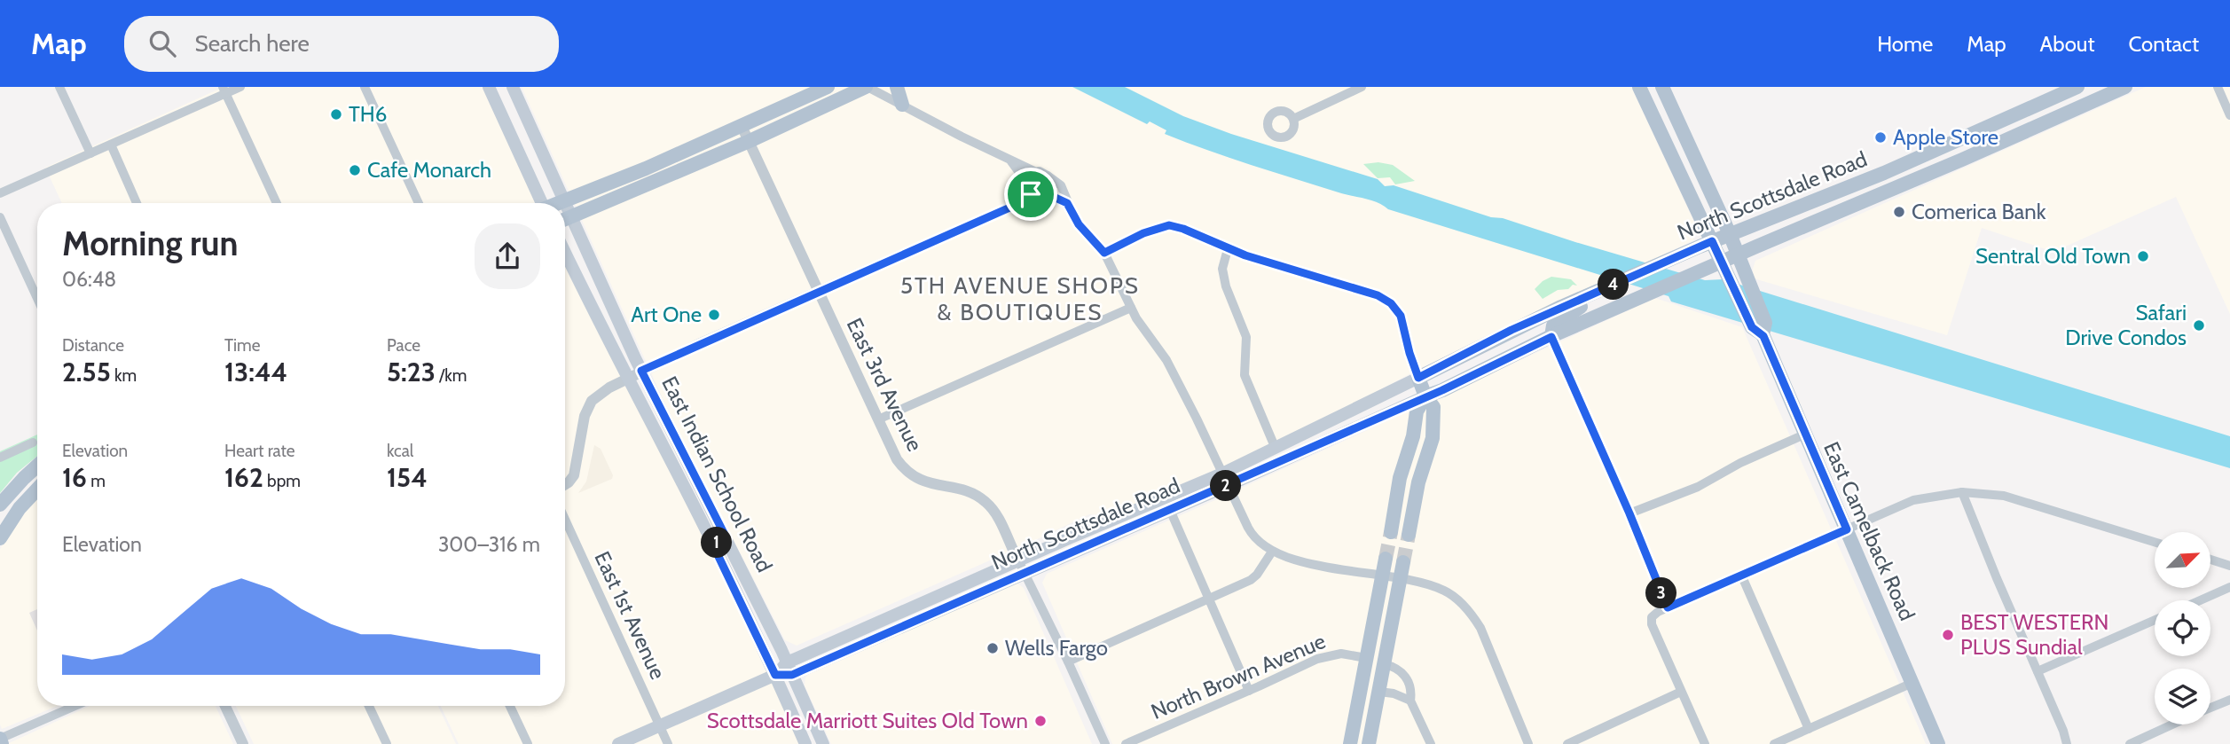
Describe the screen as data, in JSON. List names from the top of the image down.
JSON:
{
  "streets": {
    "main road": ["North Scottsdale Road", "East Indian School Road", "East Camelback Road"],
    "street": ["East 3rd Avenue", "East 1st Avenue", "North Brown Avenue"]
  },
  "crossings": [
    ["North Scottsdale Road", "East 3rd Avenue"],
    ["North Scottsdale Road", "East Indian School Road"],
    ["North Scottsdale Road", "East Camelback Road"],
    ["North Scottsdale Road", "East 1st Avenue"]
  ],
  "districts": ["5TH AVENUE SHOPS & BOUTIQUES"],
  "places": [
    "TH6",
    "Apple Store",
    "Cafe Monarch",
    "Comerica Bank",
    "Sentral Old Town",
    "Art One",
    "Safari Drive Condos",
    "BEST WESTERN PLUS Sundial",
    "Wells Fargo",
    "Scottsdale Marriott Suites Old Town"
  ],
  "north": "top right",
  "page": {
    "header": "Map",
    "search": "Search here",
    "nav": [
      "Home",
      "Map",
      "About",
      "Contact"
    ],
    "heading": ["Morning run", "06:48"],
    "pins": [
      "4",
      "2",
      "1",
      "3"
    ],
    "stats": [
      ["Distance", "2.55 km"],
      ["Time", "13:44"],
      ["Pace", "5:23 /km"],
      ["Elevation", "16 m"],
      ["Heart rate", "162 bpm"],
      ["kcal", "154"]
    ],
    "chart": ["Elevation", "300–316 m"]
  }
}
